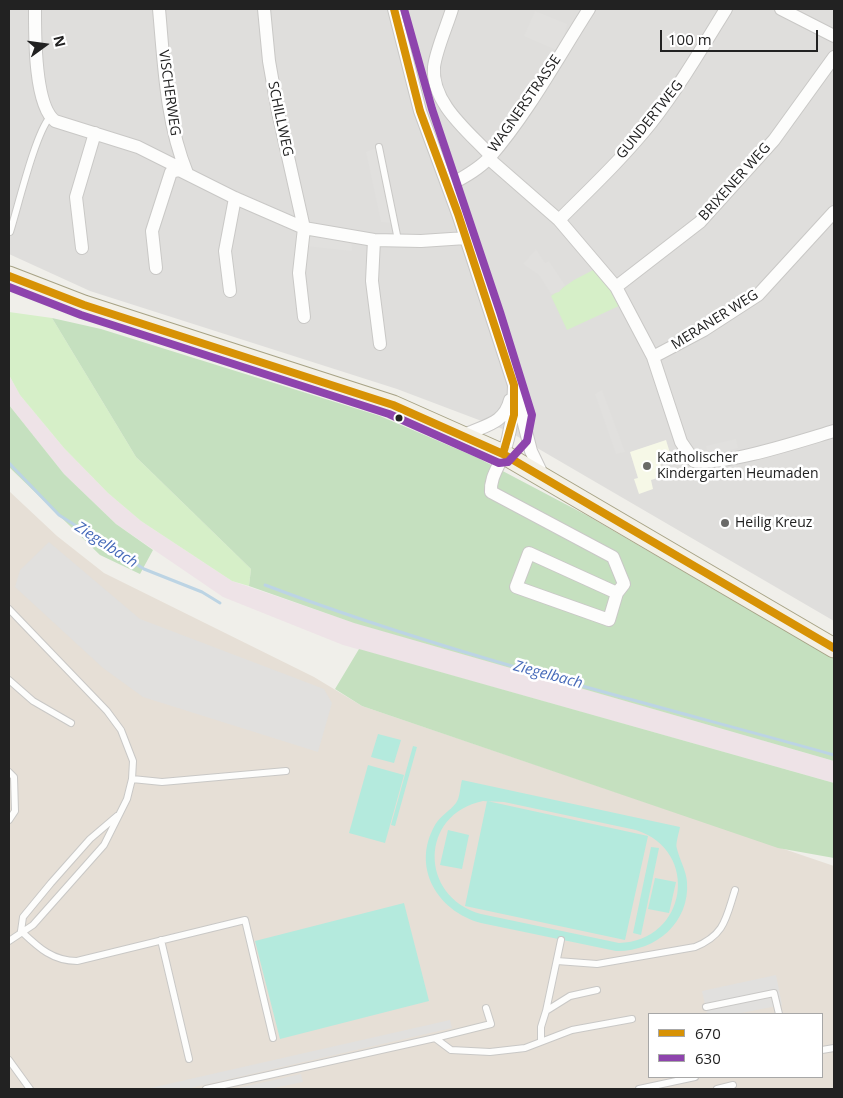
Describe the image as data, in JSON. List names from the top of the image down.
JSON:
{
  "streets": {
    "street": [
      "VISCHERWEG",
      "WAGNERSTRASSE",
      "SCHILLWEG",
      "GUNDERTWEG",
      "BRIXENER WEG",
      "MERANER WEG"
    ]
  },
  "water": ["Ziegelbach"],
  "places": ["Katholischer Kindergarten Heumaden", "Heilig Kreuz"],
  "lines": ["transit line 670", "transit line 630"],
  "legend": ["670", "630"],
  "scale_bar": "100 m",
  "north": "right"
}
